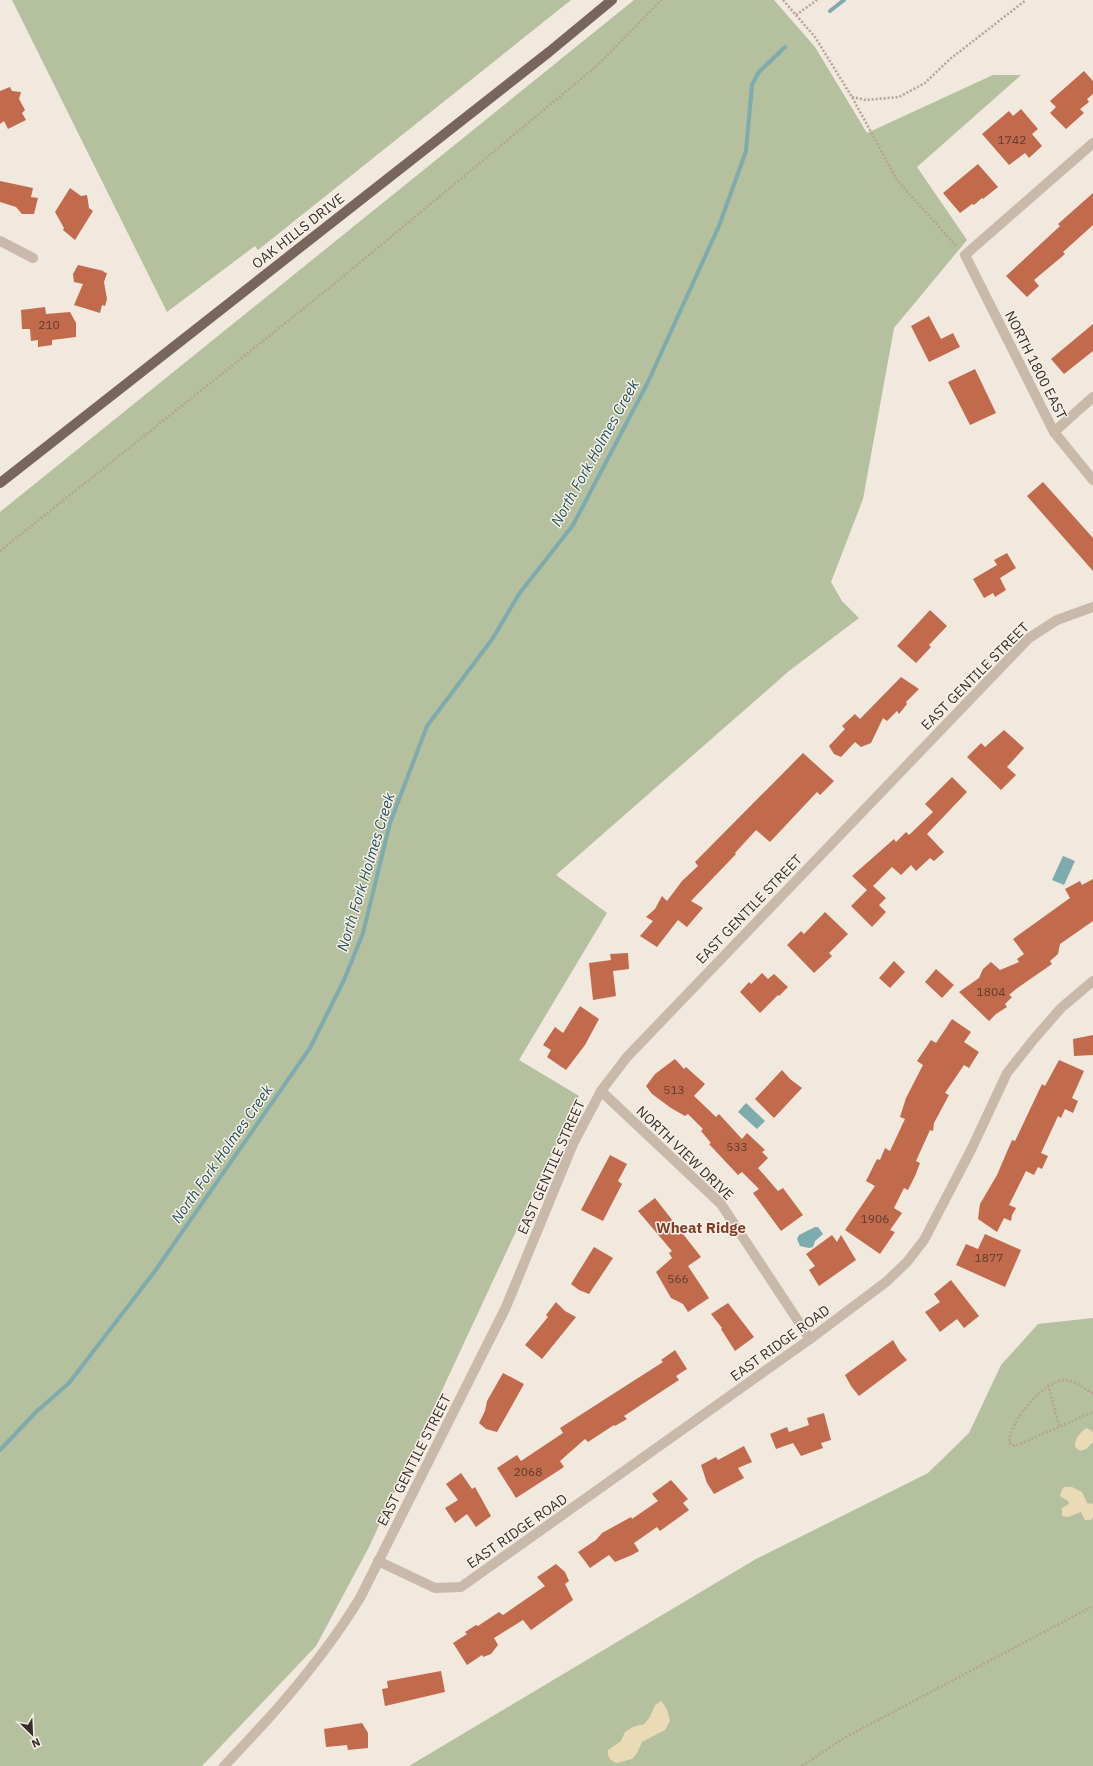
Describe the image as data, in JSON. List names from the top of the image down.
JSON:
{
  "streets": {
    "main road": ["OAK HILLS DRIVE"],
    "street": [
      "NORTH 1800 EAST",
      "EAST GENTILE STREET",
      "NORTH VIEW DRIVE",
      "EAST RIDGE ROAD"
    ]
  },
  "crossings": [
    ["EAST GENTILE STREET", "NORTH VIEW DRIVE"],
    ["EAST GENTILE STREET", "EAST RIDGE ROAD"],
    ["NORTH VIEW DRIVE", "EAST RIDGE ROAD"]
  ],
  "districts": ["Wheat Ridge"],
  "water": ["North Fork Holmes Creek"],
  "house_numbers": [
    "1742",
    "210",
    "1804",
    "513",
    "533",
    "1906",
    "1877",
    "566",
    "2068"
  ],
  "north": "bottom right"
}
